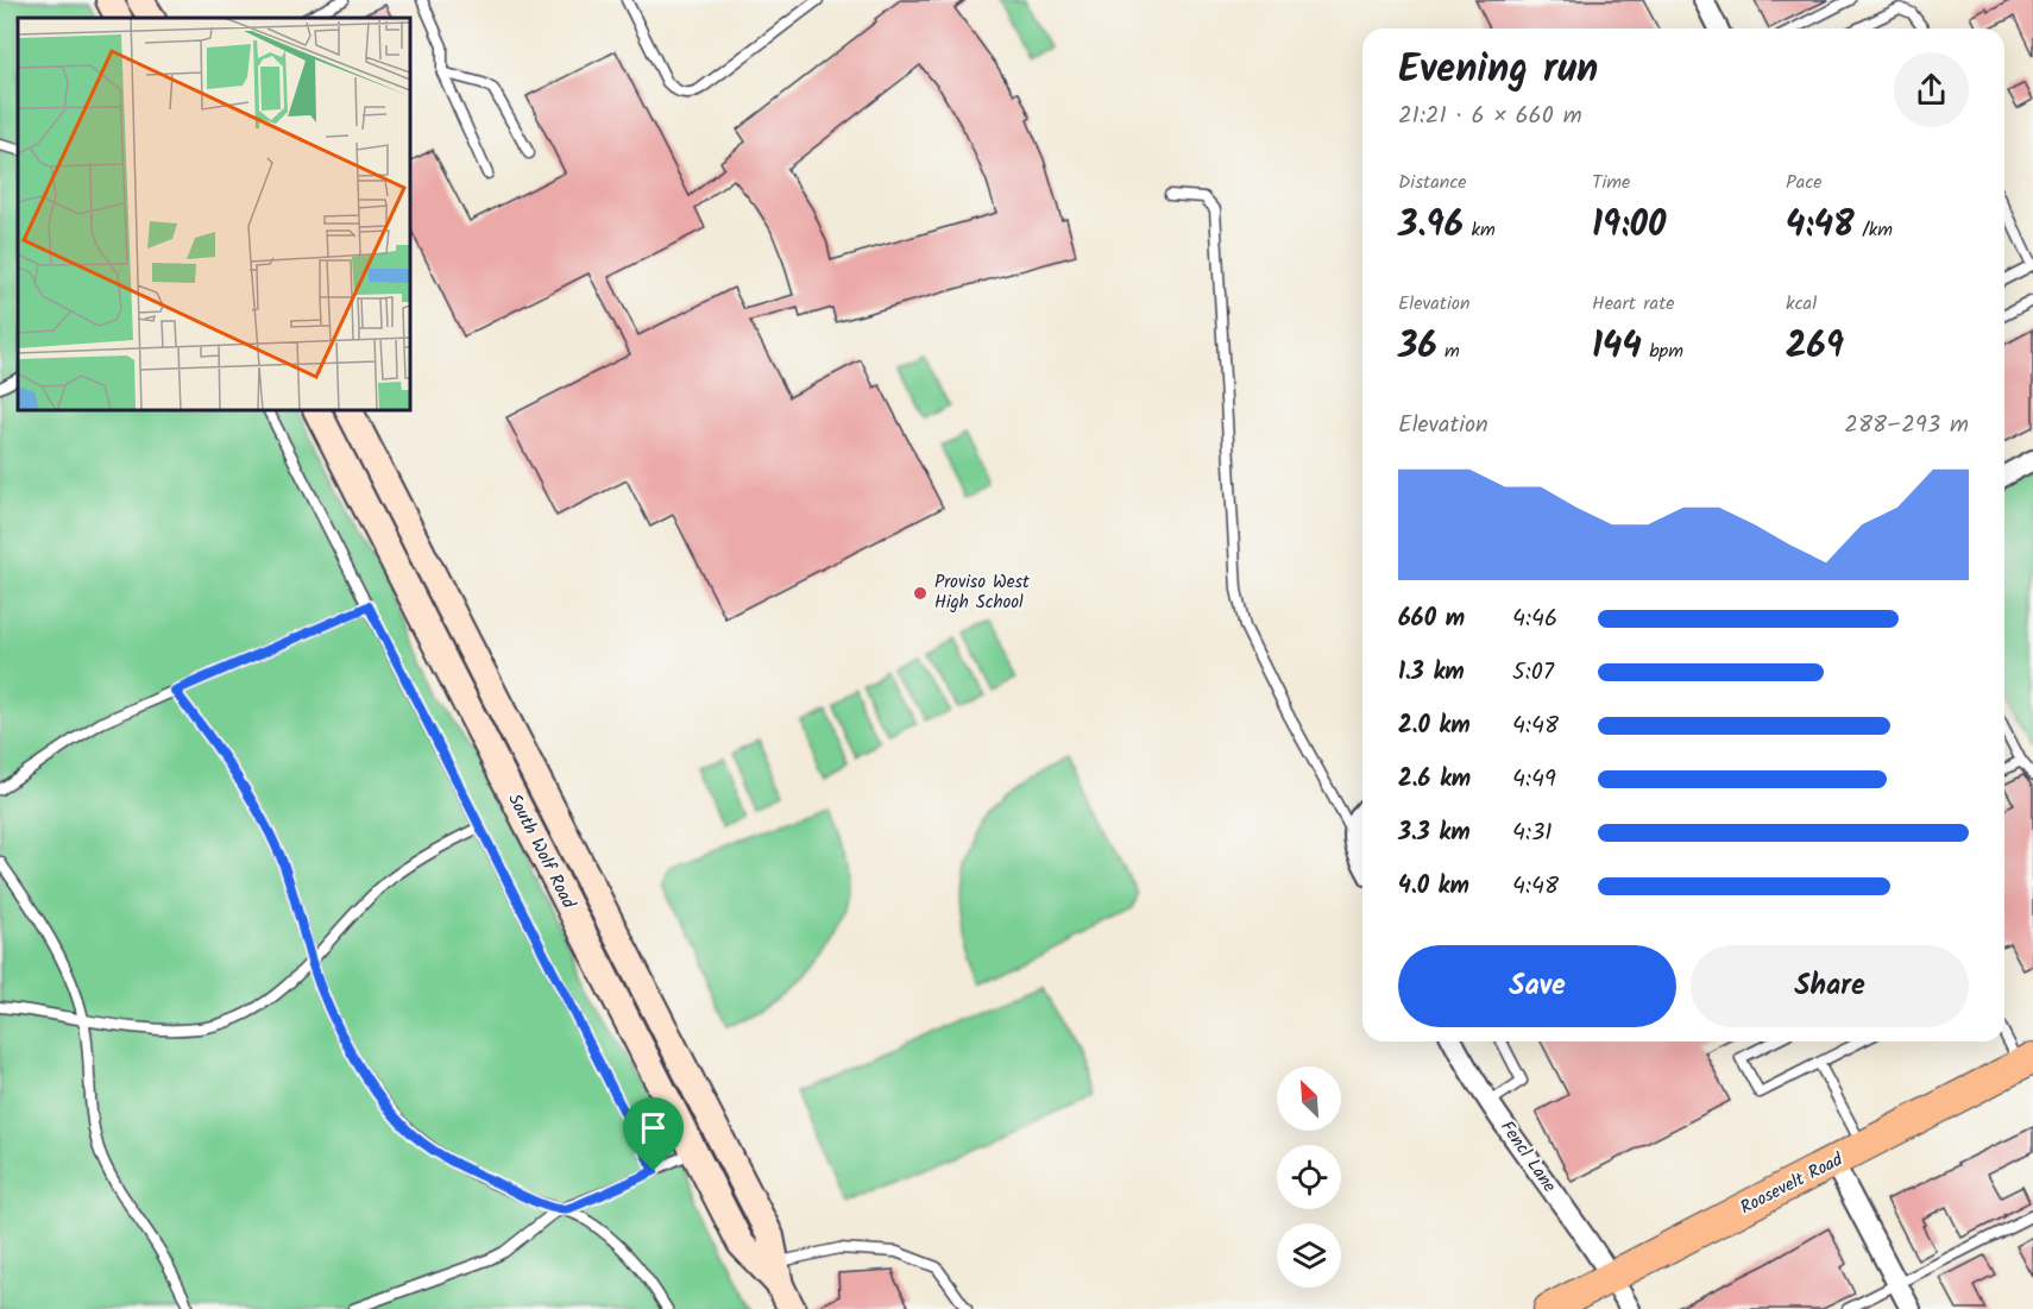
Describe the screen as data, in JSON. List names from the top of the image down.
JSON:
{
  "streets": {
    "main road": ["South Wolf Road", "Roosevelt Road"],
    "street": ["Fencl Lane"]
  },
  "crossings": [
    ["Fencl Lane", "Roosevelt Road"]
  ],
  "places": ["Proviso West High School"],
  "north": "top left",
  "page": {
    "heading": ["Evening run", "21:21 · 6 × 660 m"],
    "stats": [
      ["Distance", "3.96 km"],
      ["Time", "19:00"],
      ["Pace", "4:48 /km"],
      ["Elevation", "36 m"],
      ["Heart rate", "144 bpm"],
      ["kcal", "269"]
    ],
    "chart": ["Elevation", "288–293 m"],
    "list": [
      {
        "name": "660 m",
        "note": "4:46"
      },
      {
        "name": "1.3 km",
        "note": "5:07"
      },
      {
        "name": "2.0 km",
        "note": "4:48"
      },
      {
        "name": "2.6 km",
        "note": "4:49"
      },
      {
        "name": "3.3 km",
        "note": "4:31"
      },
      {
        "name": "4.0 km",
        "note": "4:48"
      }
    ],
    "buttons": ["Save", "Share"]
  }
}
